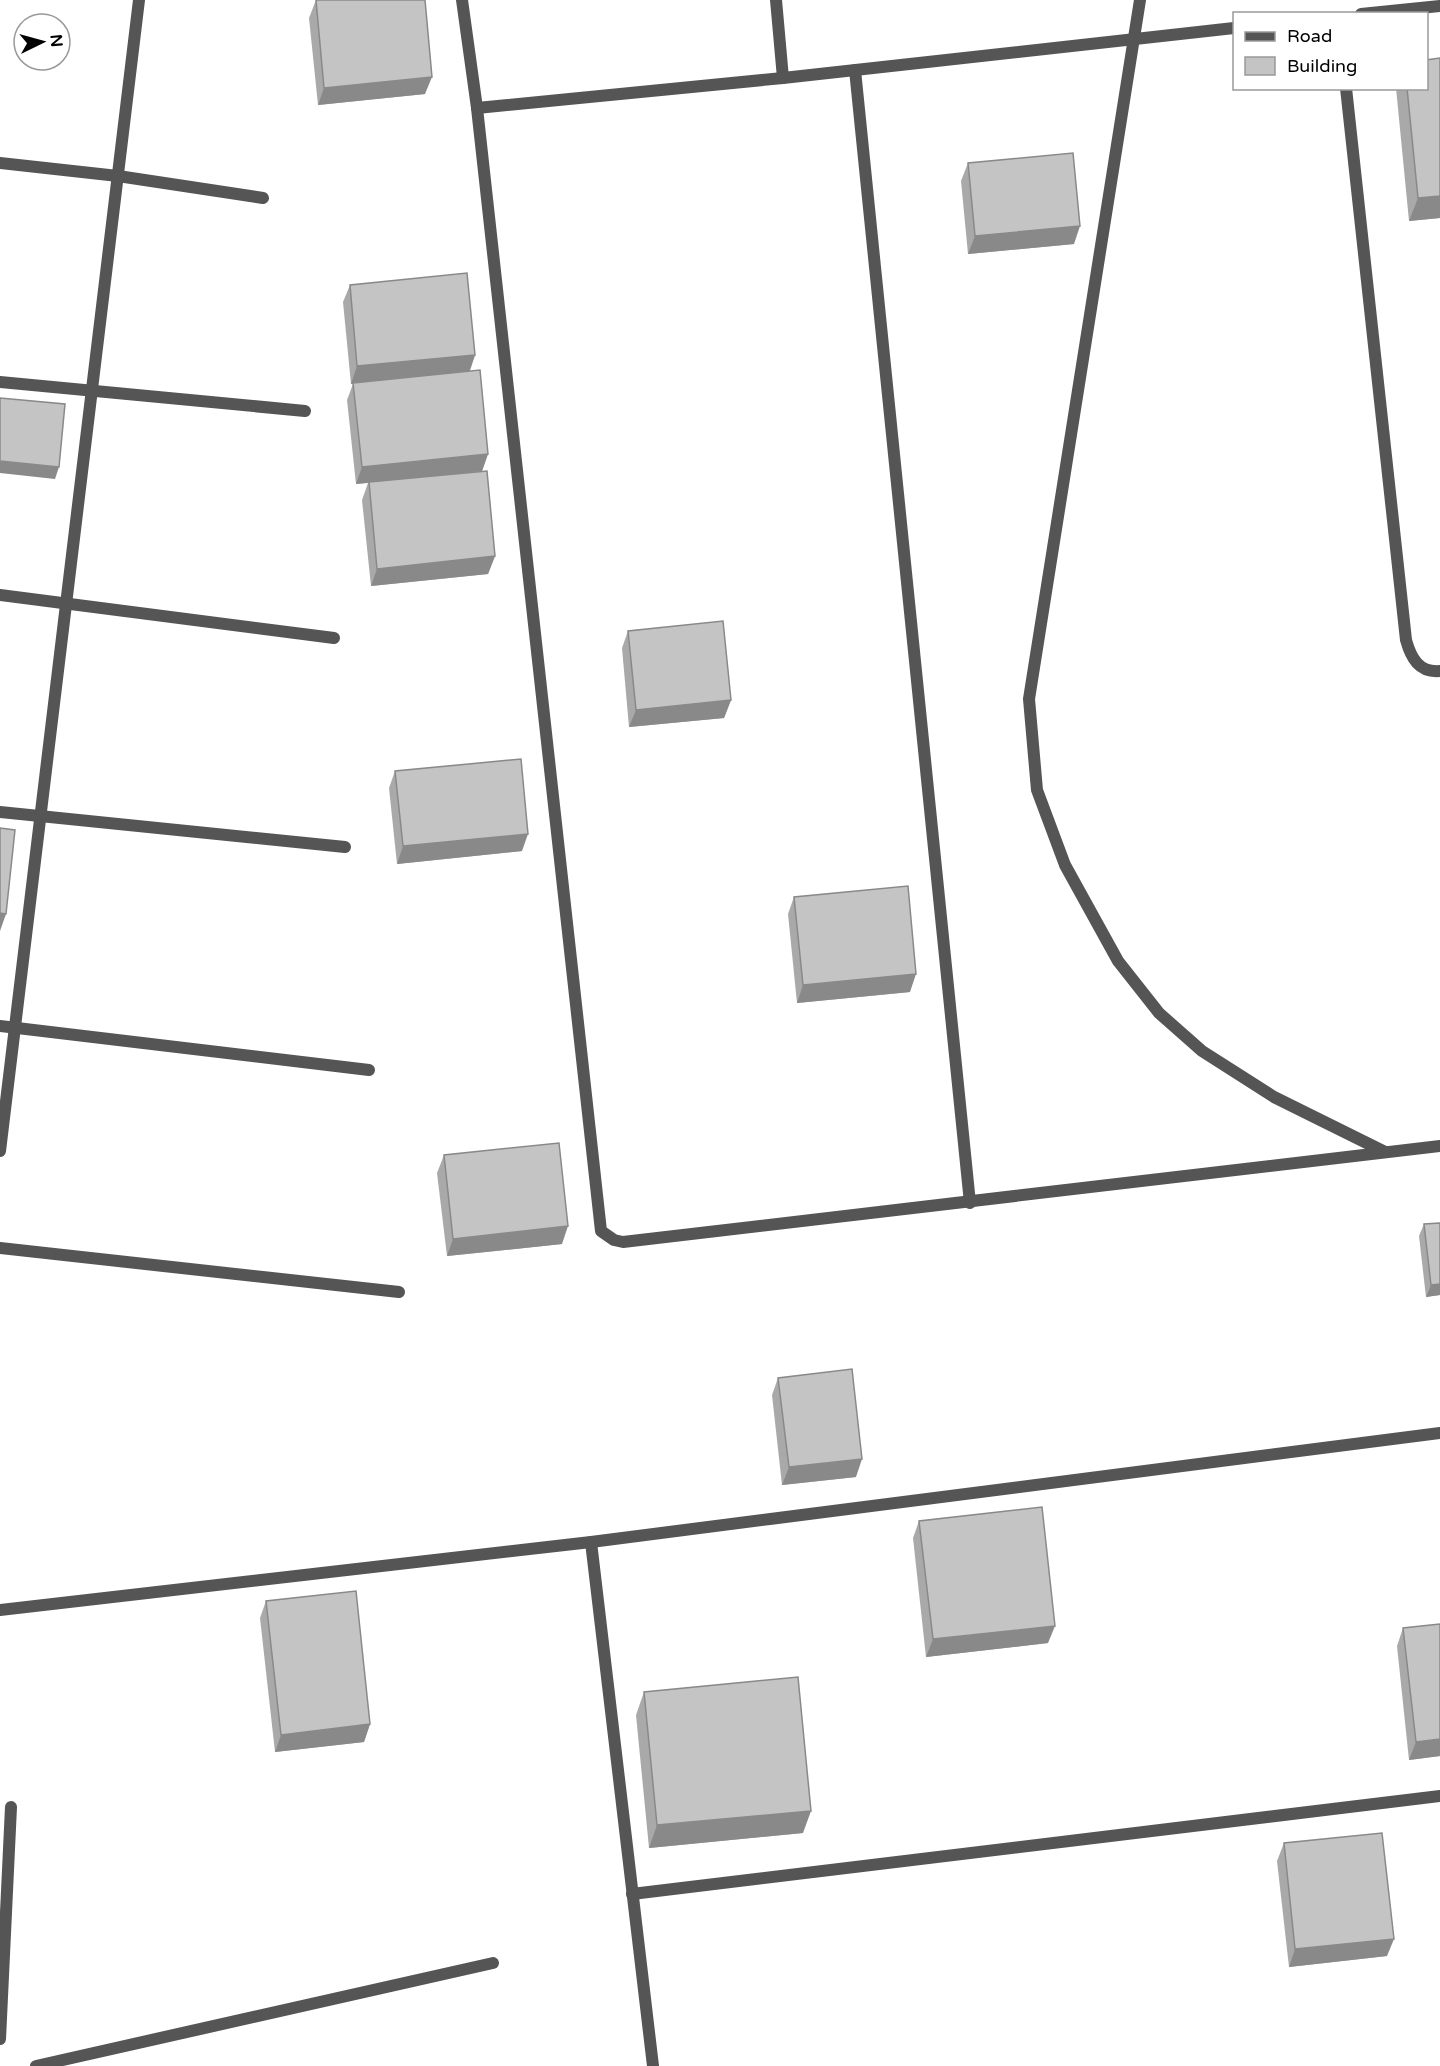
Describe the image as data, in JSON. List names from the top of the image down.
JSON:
{
  "legend": ["Road", "Building"],
  "north": "right"
}
